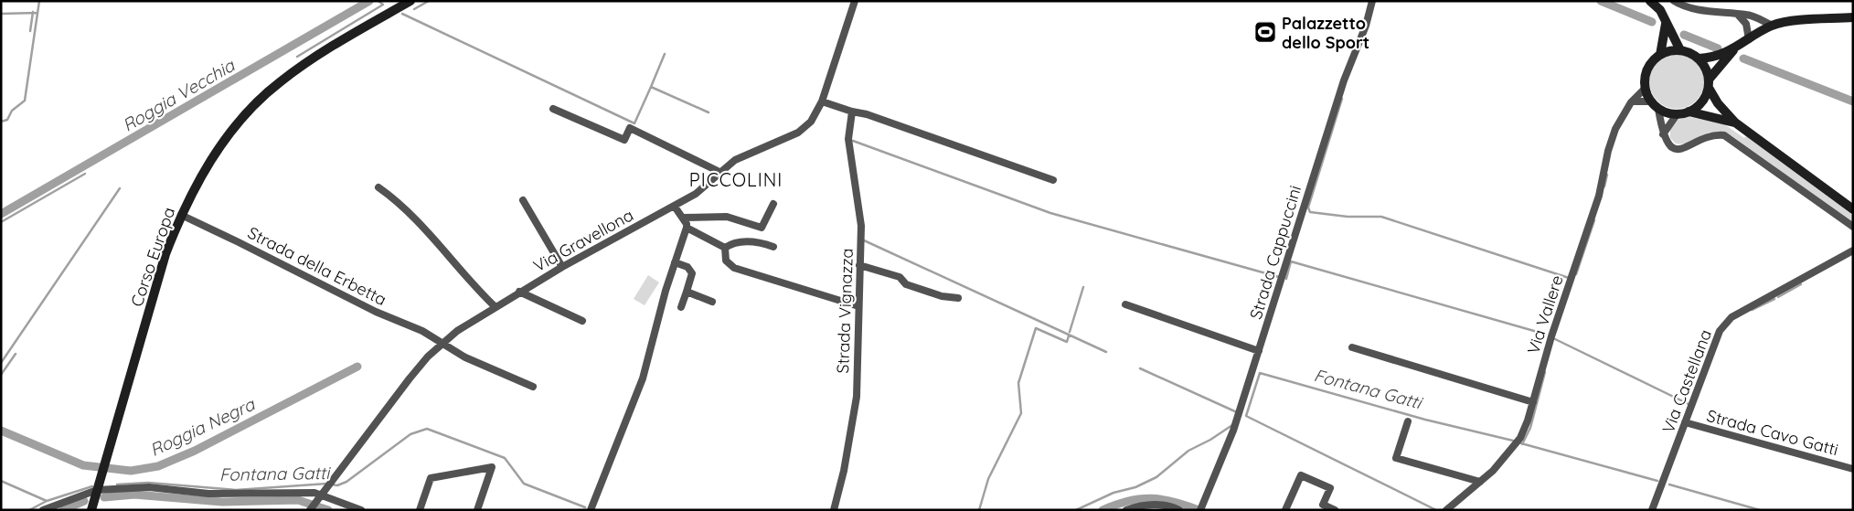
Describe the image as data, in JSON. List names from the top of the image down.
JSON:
{
  "streets": {
    "main road": ["Corso Europa"],
    "street": [
      "Via Gravellona",
      "Strada Cappuccini",
      "Strada della Erbetta",
      "Strada Vignazza",
      "Via Vallere",
      "Via Castellana",
      "Strada Cavo Gatti"
    ]
  },
  "crossings": [
    ["Via Gravellona", "Strada della Erbetta"],
    ["Corso Europa", "Strada della Erbetta"],
    ["Via Castellana", "Strada Cavo Gatti"]
  ],
  "districts": ["PICCOLINI"],
  "water": ["Roggia Vecchia", "Fontana Gatti", "Roggia Negra"],
  "places": {
    "sports": ["Palazzetto dello Sport"]
  }
}
